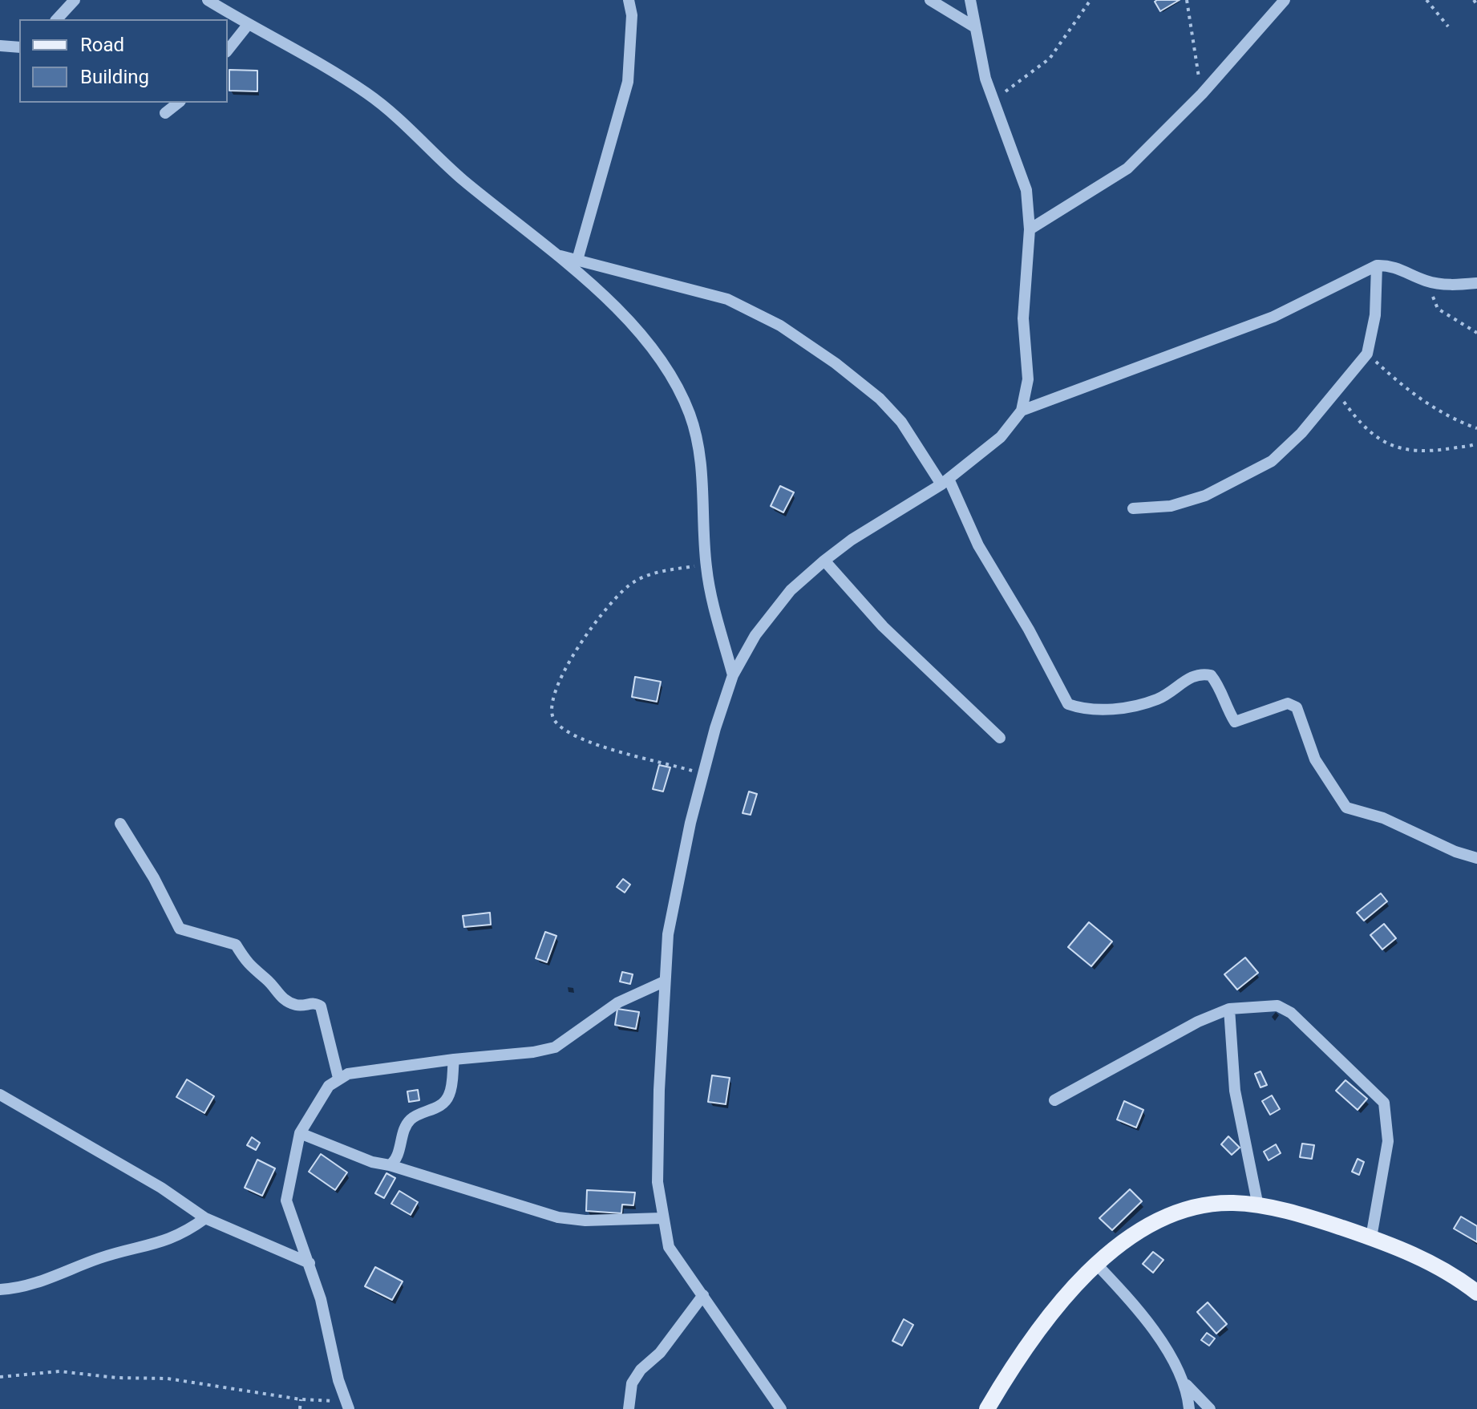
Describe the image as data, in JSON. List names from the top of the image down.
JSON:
{
  "legend": ["Road", "Building"]
}
